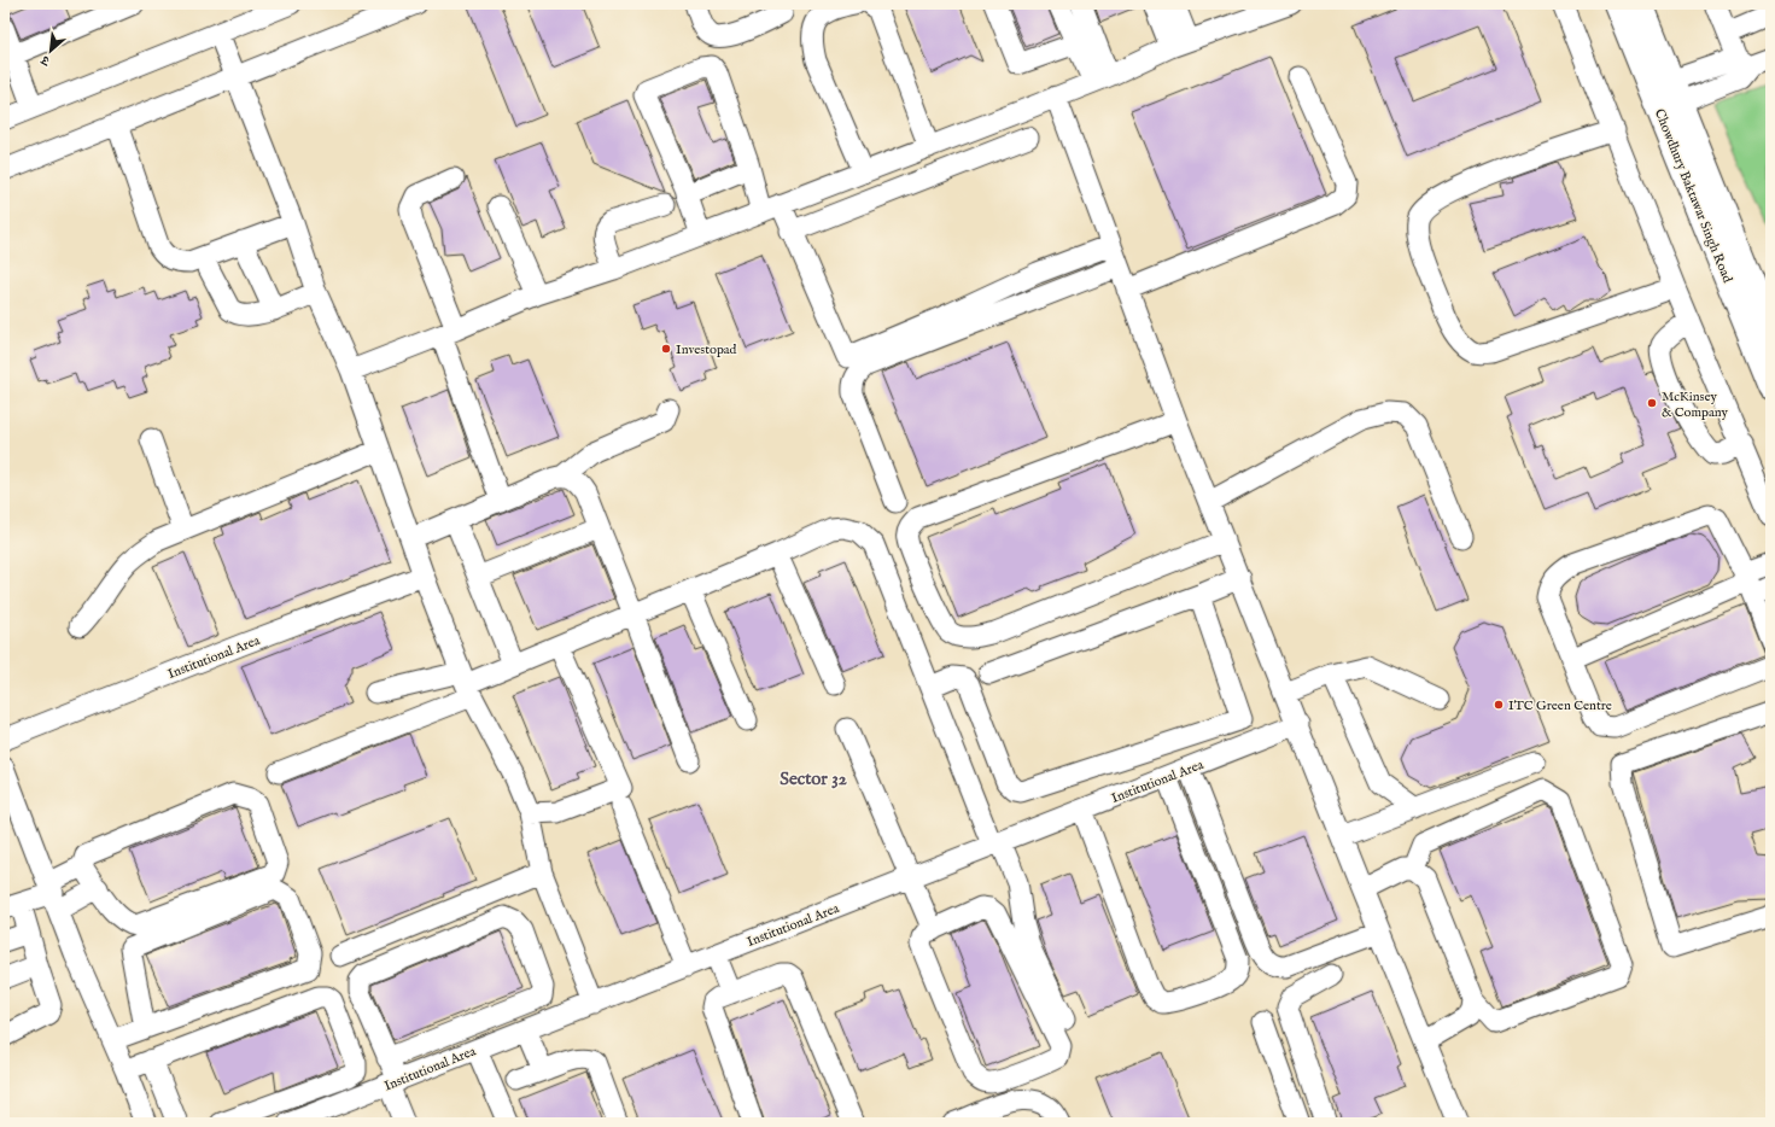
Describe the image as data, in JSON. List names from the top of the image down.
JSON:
{
  "streets": {
    "main road": ["Chowdhury Baktawar Singh Road"],
    "street": ["Institutional Area"]
  },
  "districts": ["Sector 32"],
  "places": ["Investopad", "McKinsey & Company", "ITC Green Centre"],
  "north": "bottom left"
}
